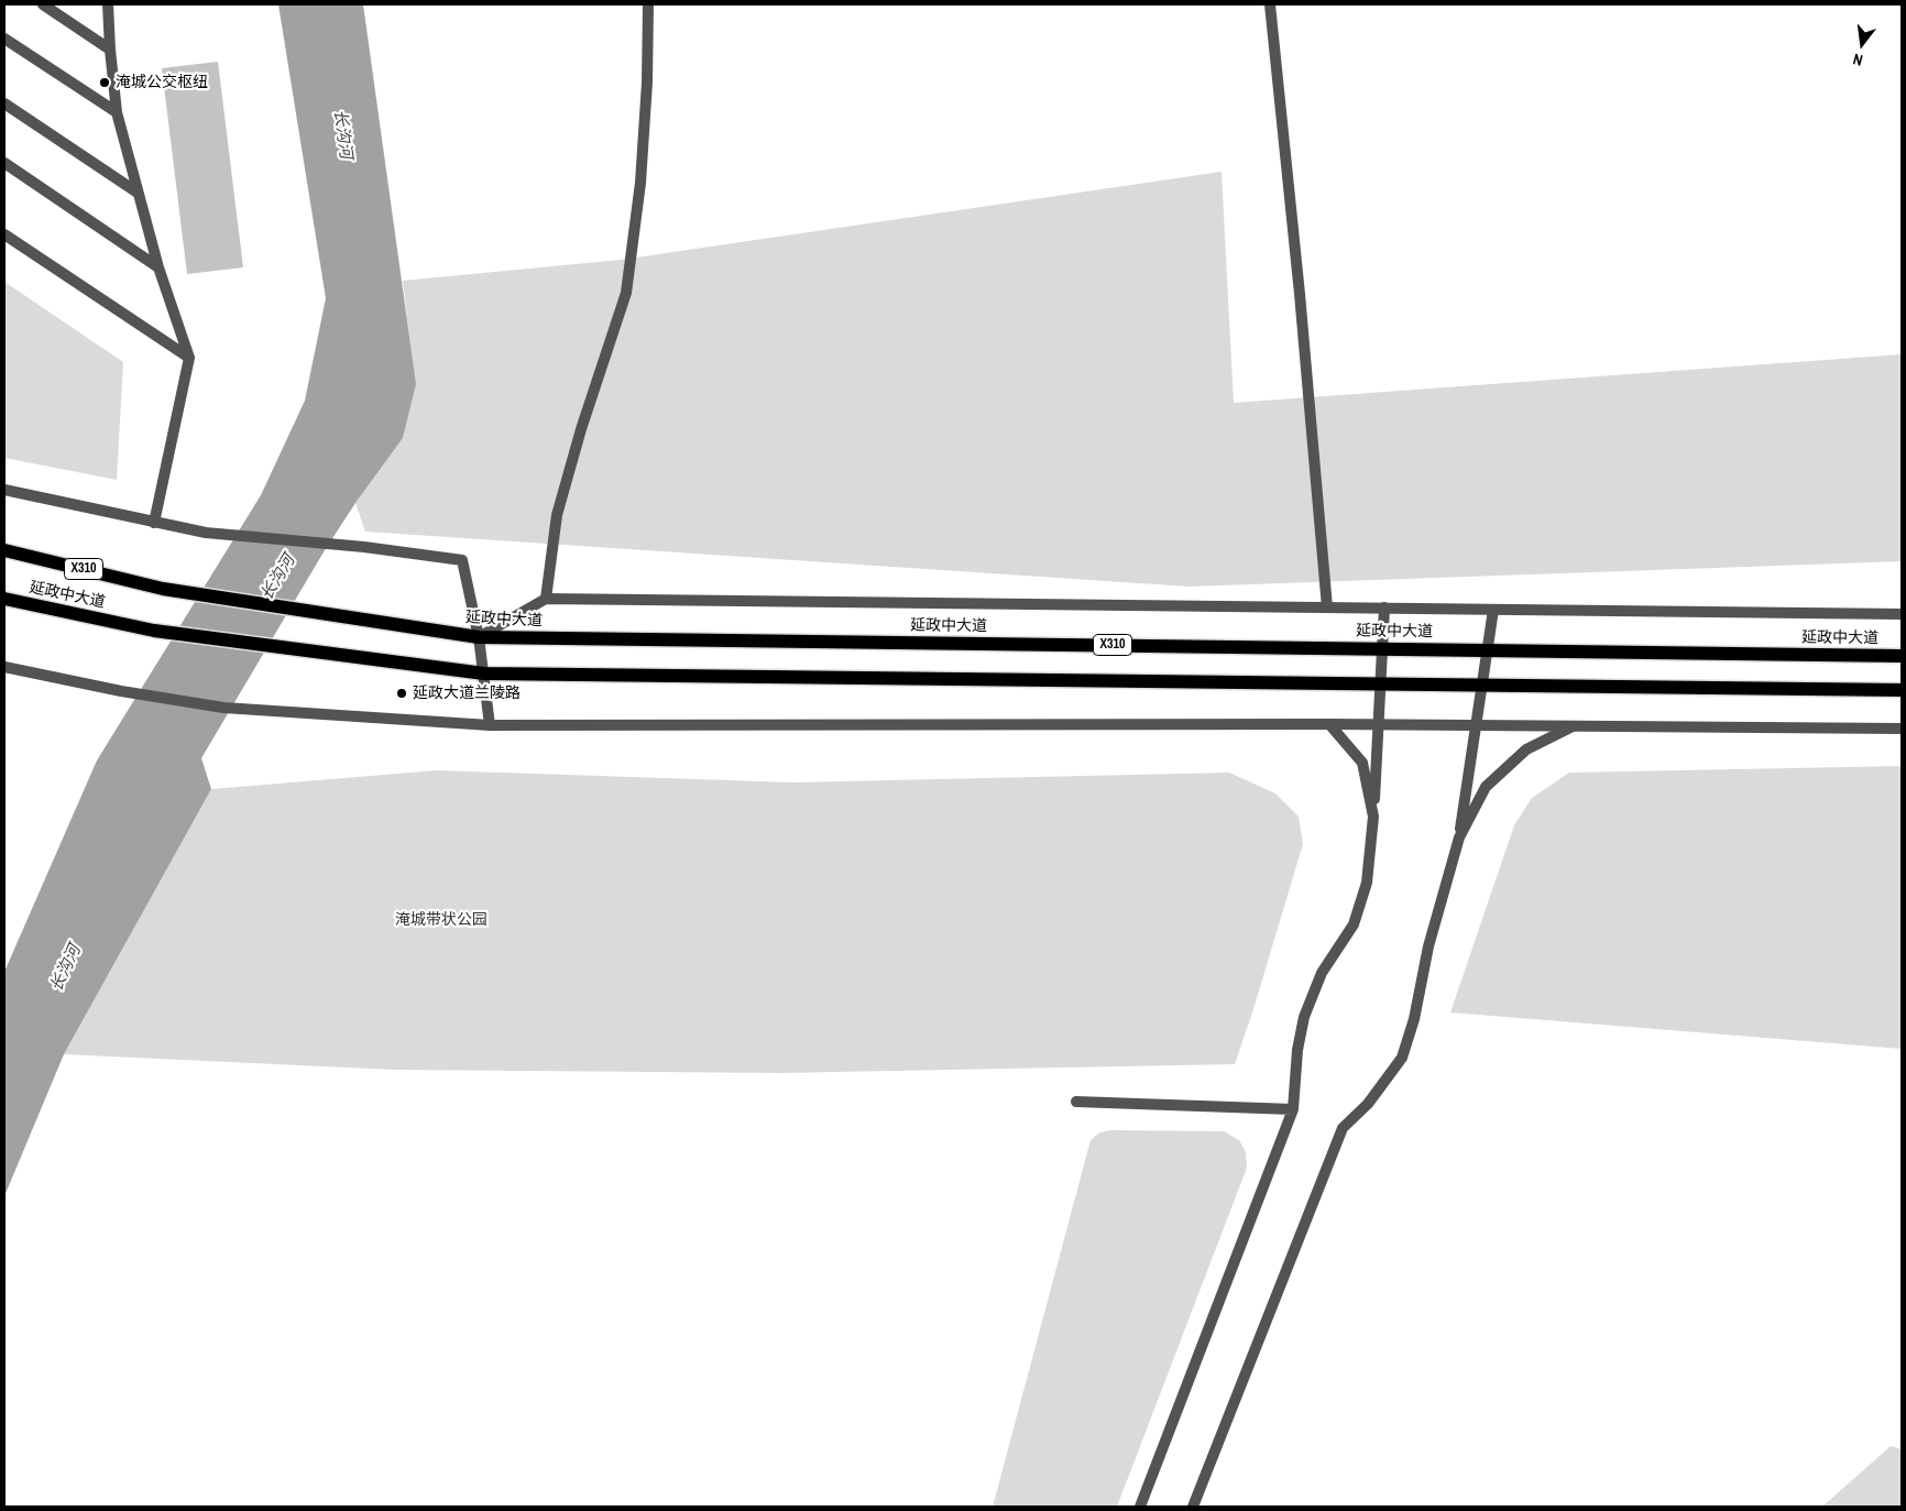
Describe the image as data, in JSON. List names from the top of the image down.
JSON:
{
  "streets": {
    "main road": ["X310", "延政中大道"]
  },
  "water": ["长沟河"],
  "parks": ["淹城带状公园"],
  "places": ["淹城公交枢纽", "延政大道兰陵路"],
  "north": "bottom"
}
